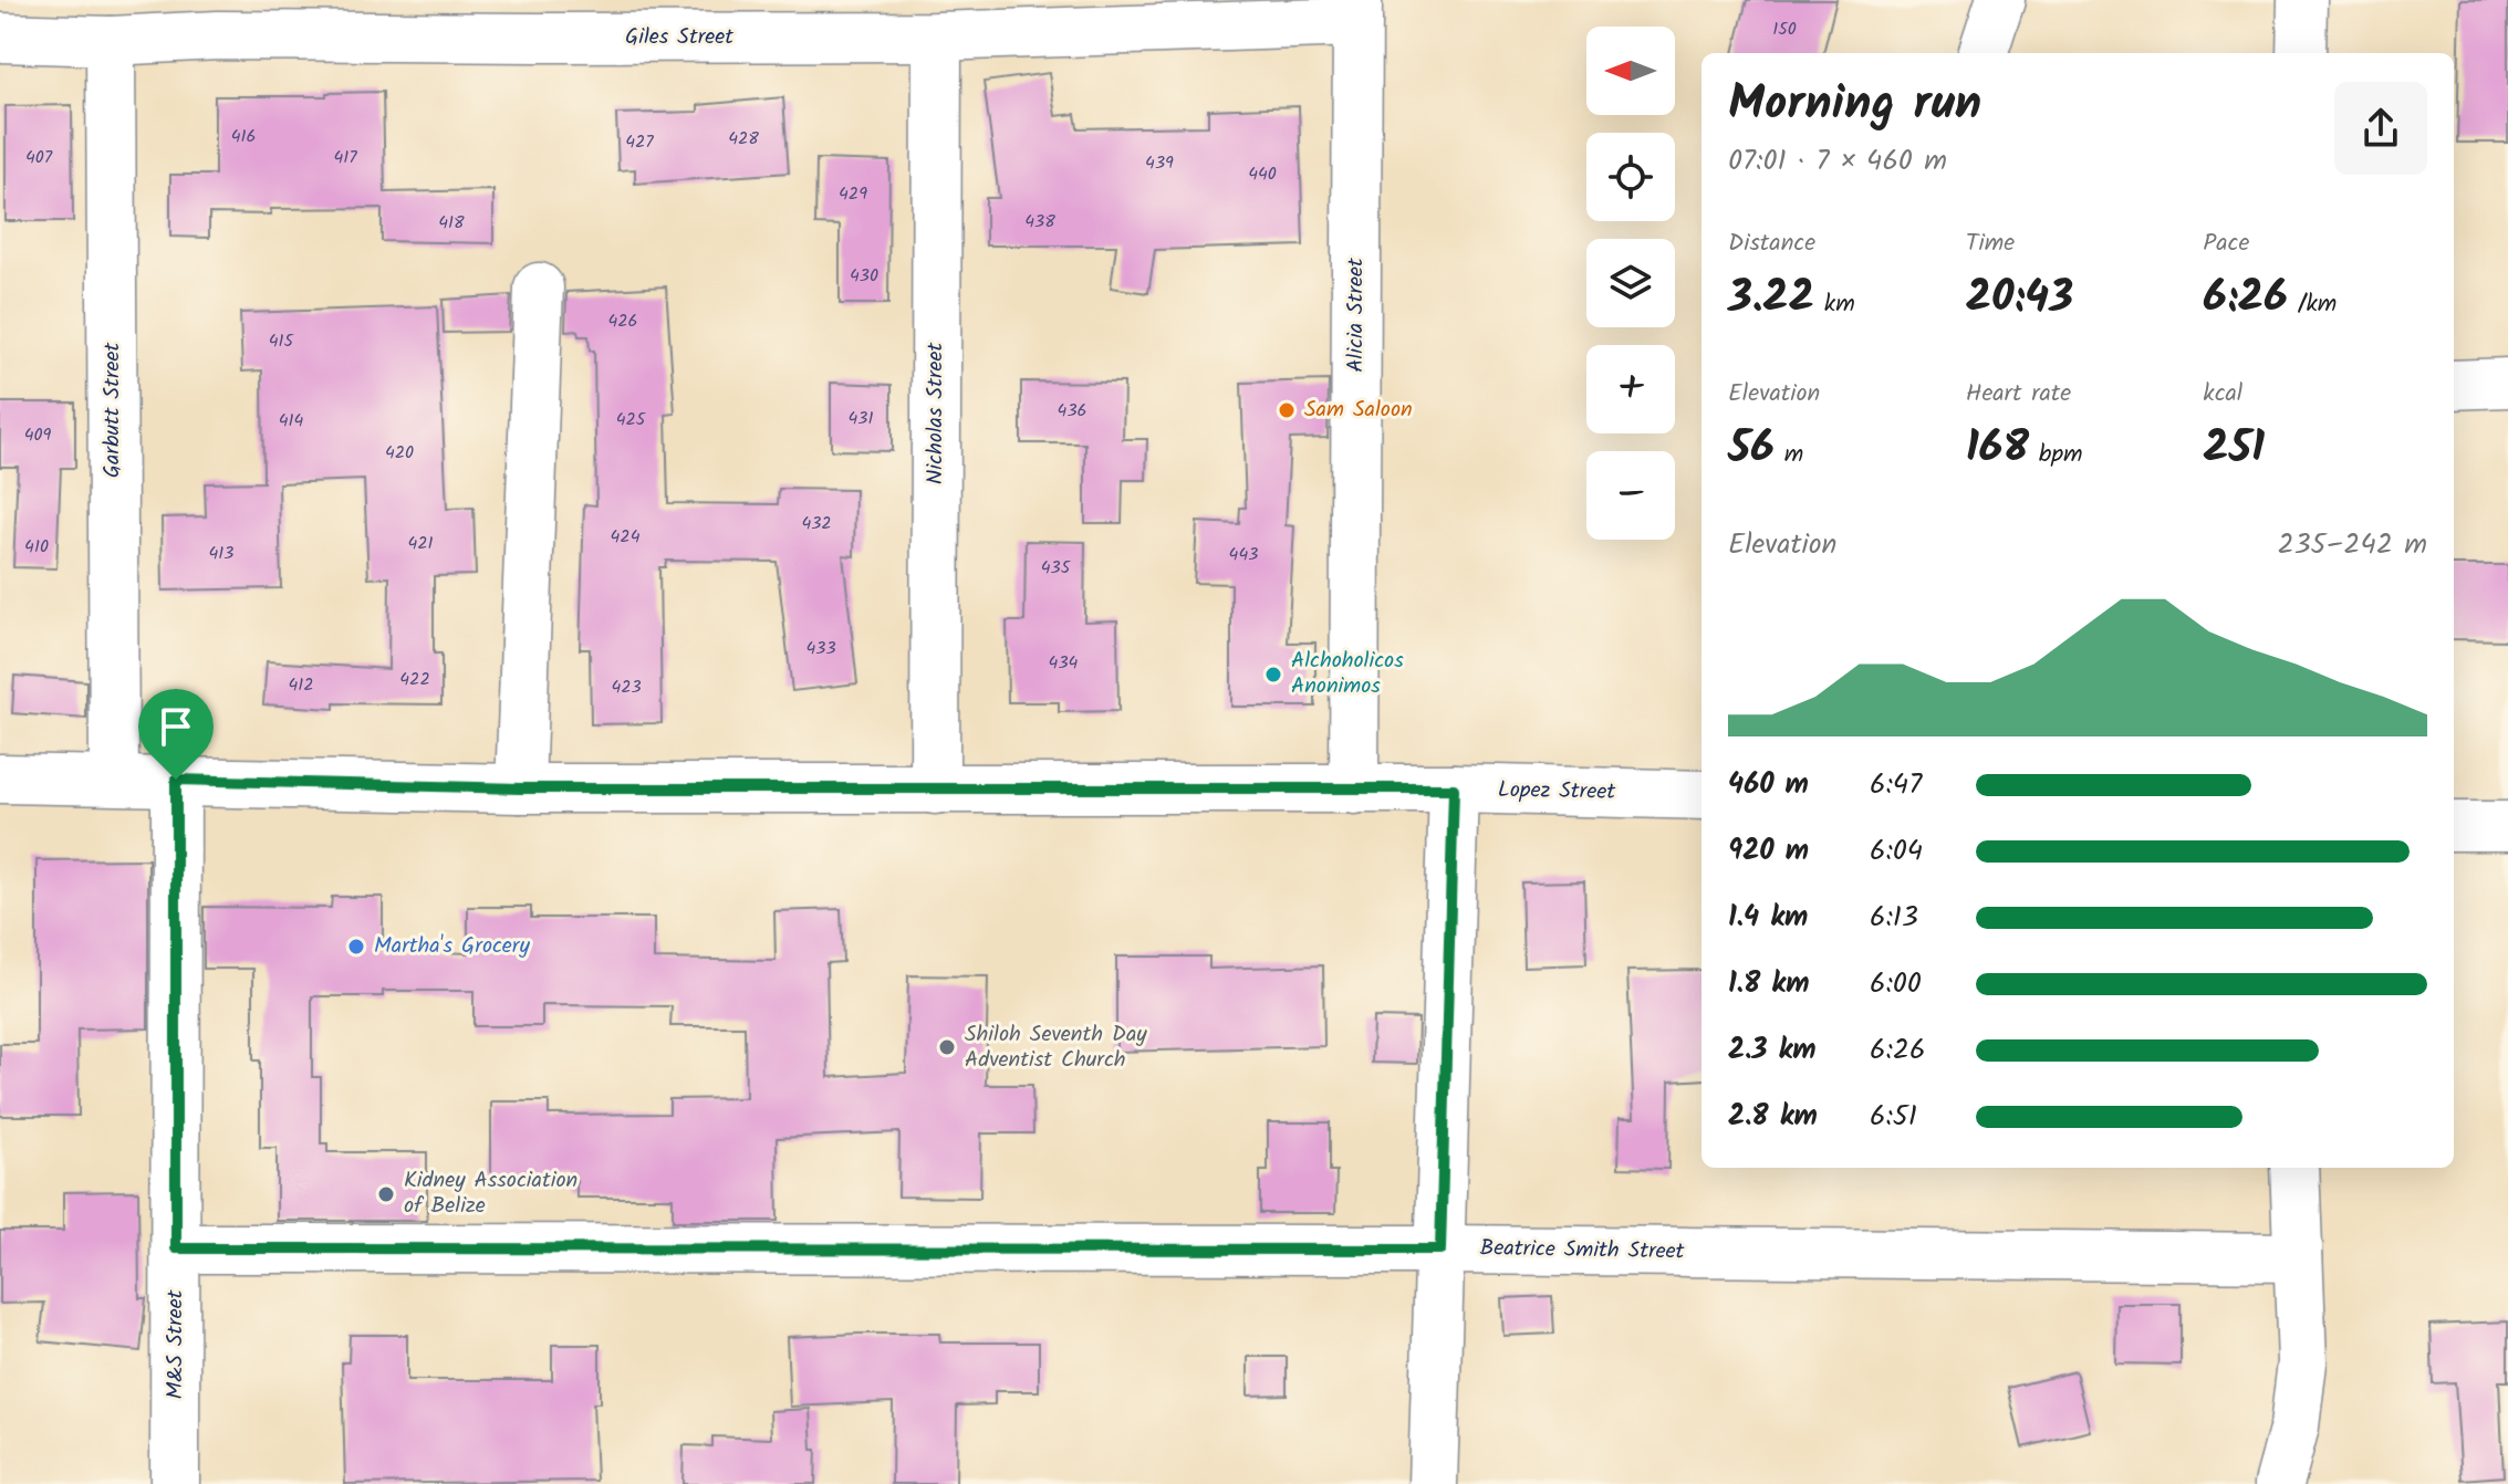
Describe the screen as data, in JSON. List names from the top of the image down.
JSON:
{
  "streets": {
    "street": [
      "Giles Street",
      "Alicia Street",
      "Garbutt Street",
      "Nicholas Street",
      "Lopez Street",
      "Beatrice Smith Street",
      "M&S Street"
    ]
  },
  "crossings": [
    ["Giles Street", "Alicia Street"],
    ["Giles Street", "Garbutt Street"],
    ["Giles Street", "Nicholas Street"],
    ["Alicia Street", "Lopez Street"],
    ["Garbutt Street", "Lopez Street"],
    ["Nicholas Street", "Lopez Street"],
    ["Lopez Street", "M&S Street"],
    ["Beatrice Smith Street", "M&S Street"]
  ],
  "places": [
    "Sam Saloon",
    "Alchoholicos Anonimos",
    "Martha's Grocery",
    "Shiloh Seventh Day Adventist Church",
    "Kidney Association of Belize"
  ],
  "house_numbers": [
    "150",
    "416",
    "428",
    "427",
    "407",
    "417",
    "439",
    "440",
    "429",
    "438",
    "418",
    "430",
    "426",
    "415",
    "436",
    "431",
    "425",
    "414",
    "409",
    "420",
    "432",
    "424",
    "421",
    "410",
    "413",
    "443",
    "435",
    "433",
    "434",
    "422",
    "412",
    "423"
  ],
  "north": "left",
  "page": {
    "map_buttons": ["+", "−"],
    "heading": ["Morning run", "07:01 · 7 × 460 m"],
    "stats": [
      ["Distance", "3.22 km"],
      ["Time", "20:43"],
      ["Pace", "6:26 /km"],
      ["Elevation", "56 m"],
      ["Heart rate", "168 bpm"],
      ["kcal", "251"]
    ],
    "chart": ["Elevation", "235–242 m"],
    "list": [
      {
        "name": "460 m",
        "note": "6:47"
      },
      {
        "name": "920 m",
        "note": "6:04"
      },
      {
        "name": "1.4 km",
        "note": "6:13"
      },
      {
        "name": "1.8 km",
        "note": "6:00"
      },
      {
        "name": "2.3 km",
        "note": "6:26"
      },
      {
        "name": "2.8 km",
        "note": "6:51"
      }
    ]
  }
}
